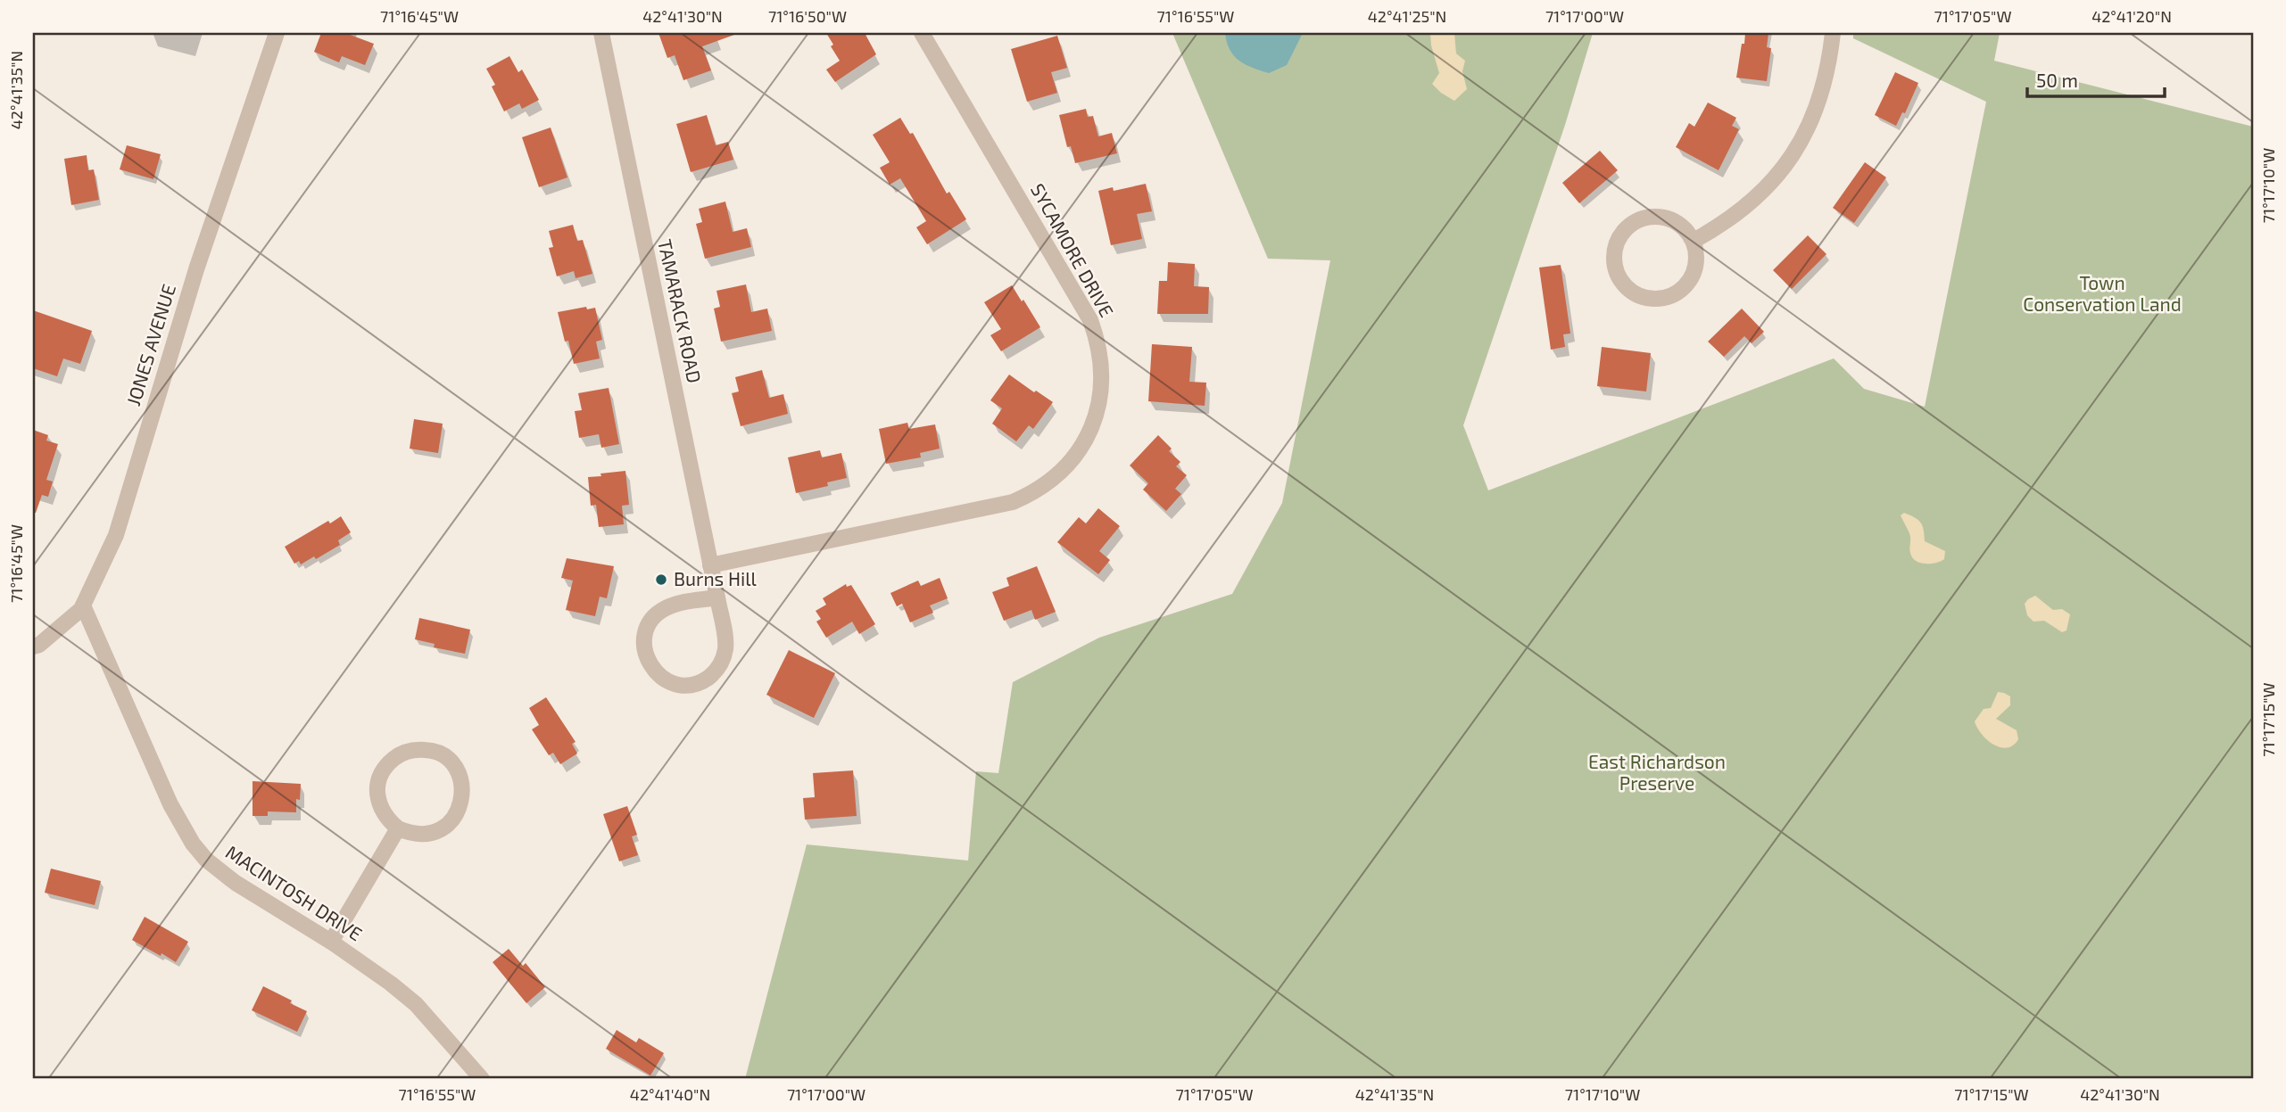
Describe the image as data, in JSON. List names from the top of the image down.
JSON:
{
  "streets": {
    "street": [
      "SYCAMORE DRIVE",
      "TAMARACK ROAD",
      "JONES AVENUE",
      "MACINTOSH DRIVE"
    ]
  },
  "crossings": [
    ["SYCAMORE DRIVE", "TAMARACK ROAD"],
    ["JONES AVENUE", "MACINTOSH DRIVE"]
  ],
  "parks": ["Town Conservation Land", "East Richardson Preserve"],
  "places": ["Burns Hill"],
  "scale_bar": "50 m",
  "coordinates": [
    "71°16'45\"W",
    "42°41'30\"N",
    "71°16'50\"W",
    "71°16'55\"W",
    "42°41'25\"N",
    "71°17'00\"W",
    "71°17'05\"W",
    "42°41'20\"N",
    "42°41'35\"N",
    "71°17'10\"W",
    "71°17'15\"W",
    "42°41'40\"N"
  ]
}
